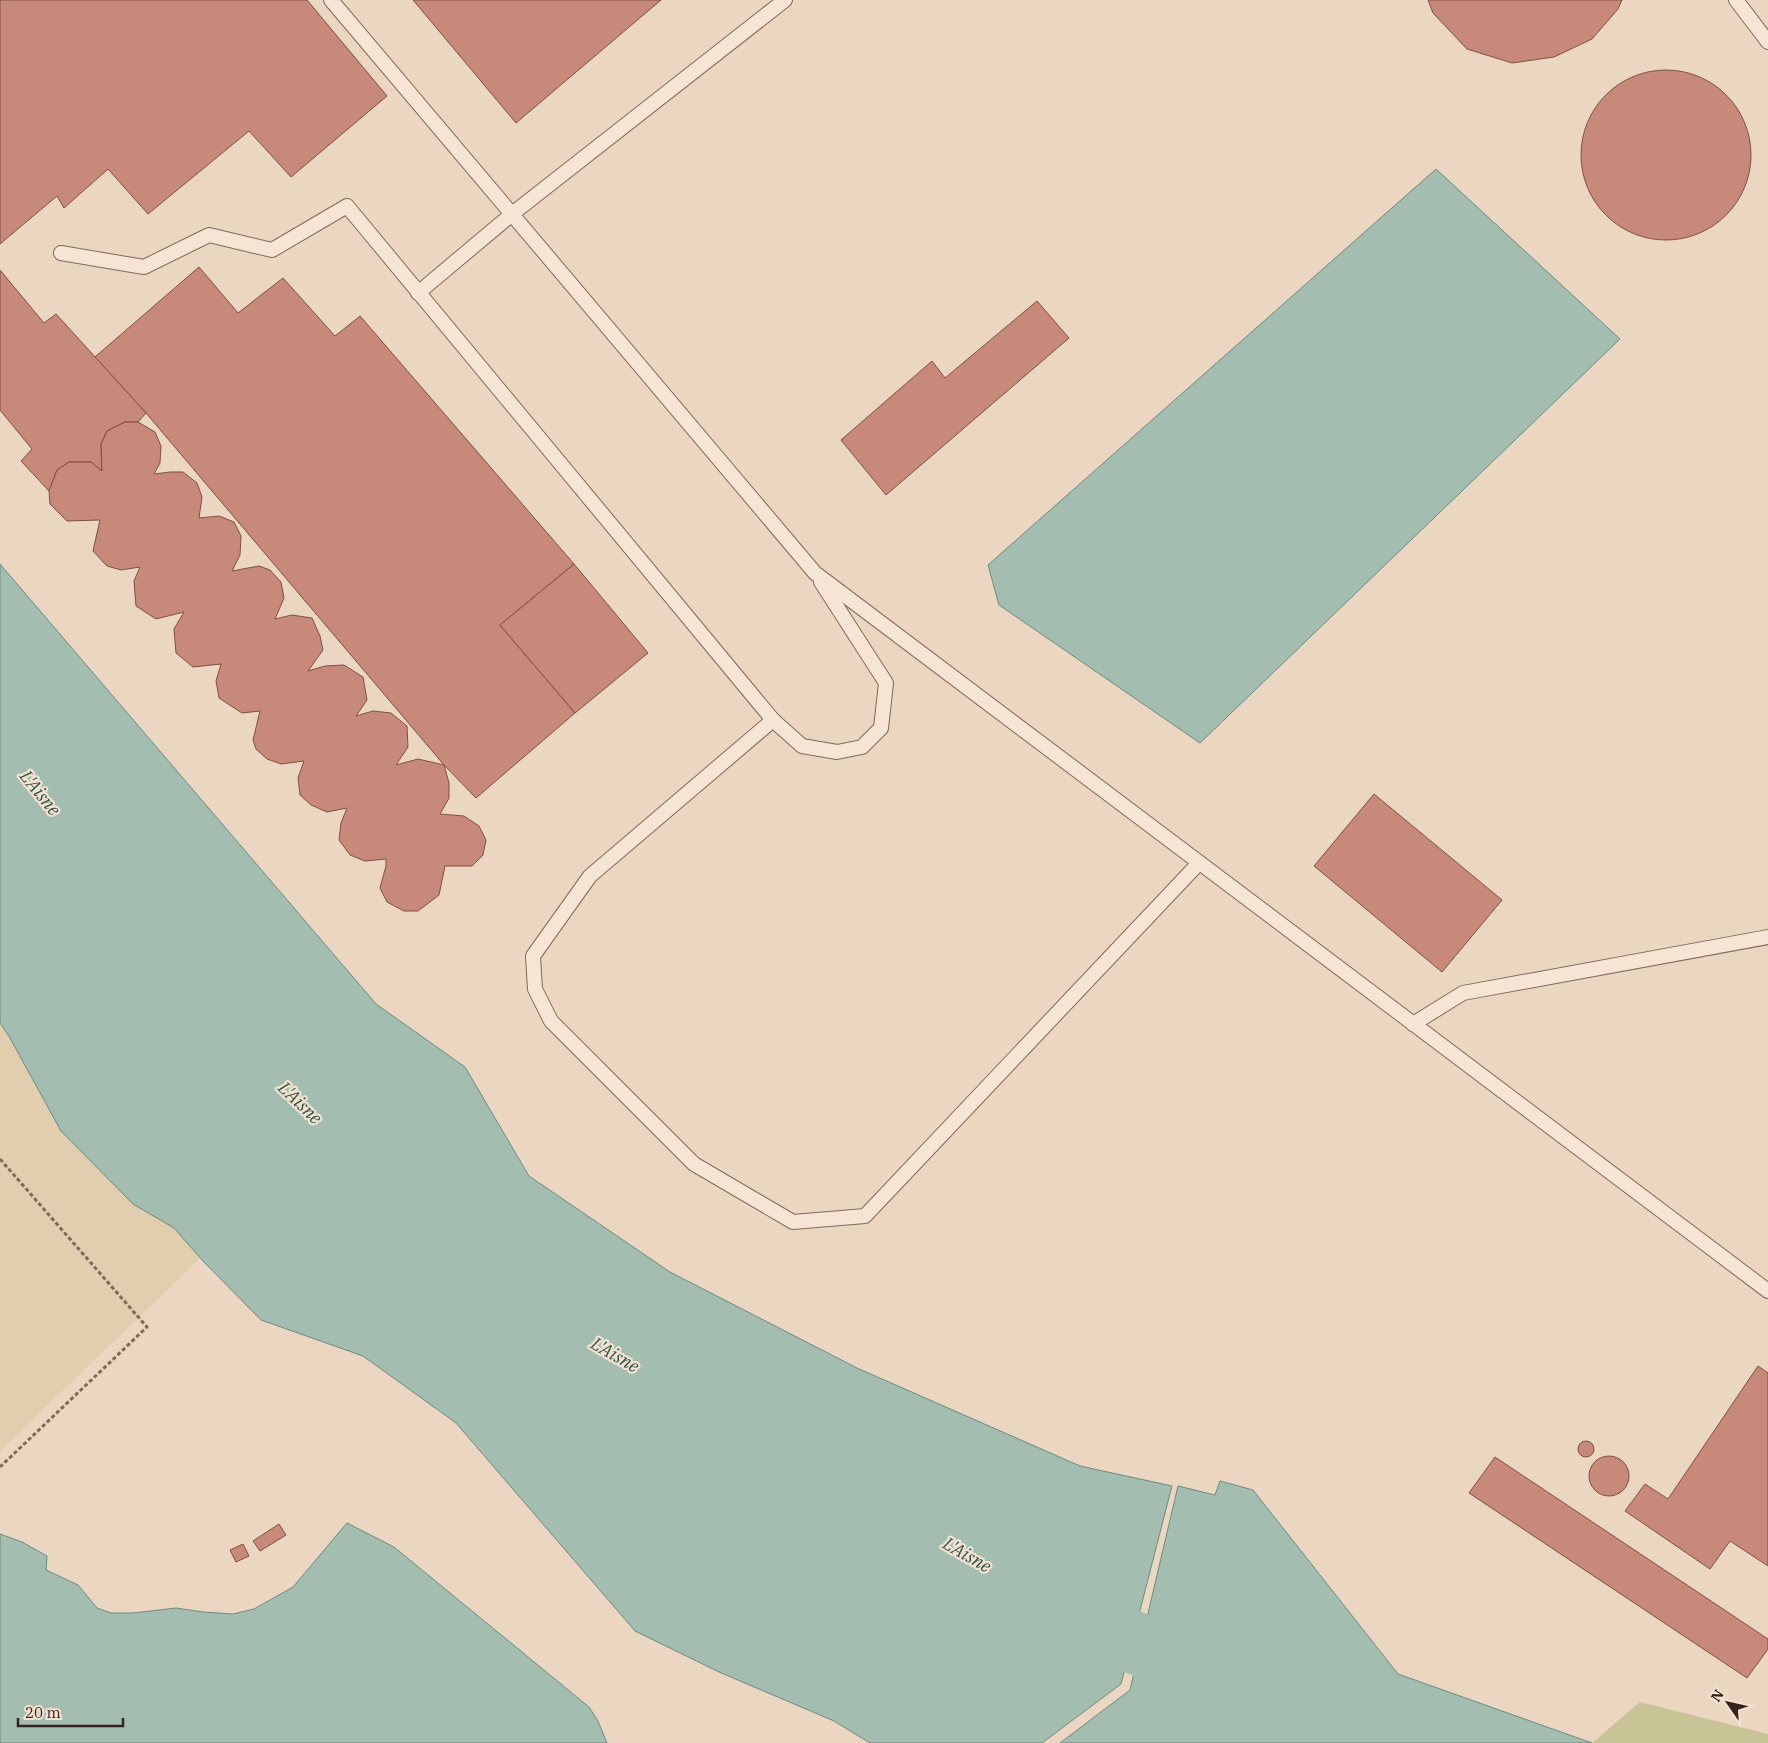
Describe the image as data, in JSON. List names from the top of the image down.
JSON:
{
  "water": ["L'Aisne"],
  "scale_bar": "20 m",
  "north": "top left"
}
